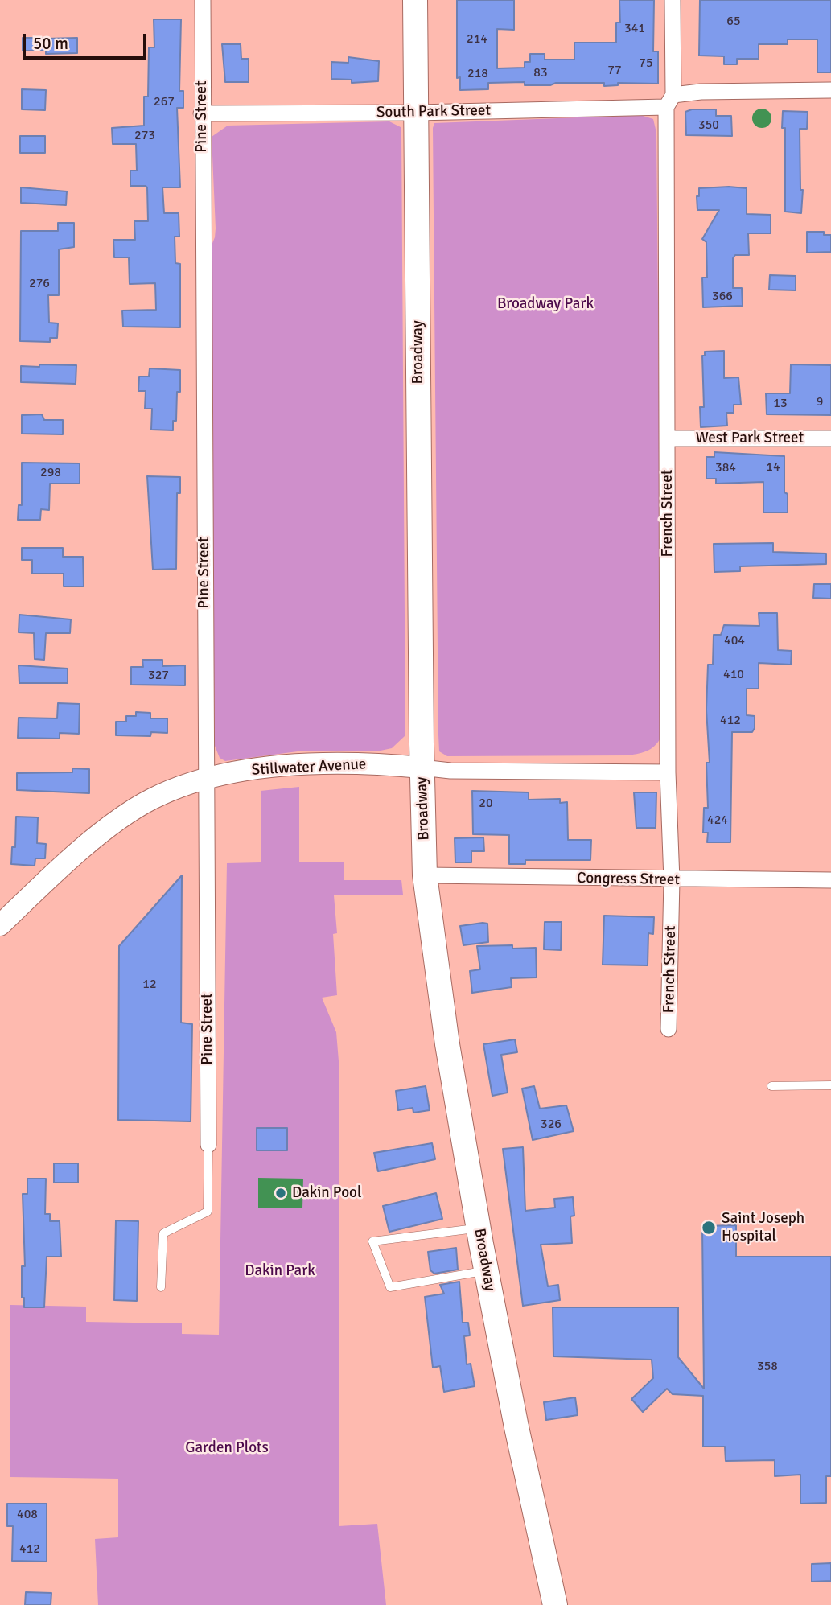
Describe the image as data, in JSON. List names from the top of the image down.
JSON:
{
  "streets": {
    "main road": ["Broadway", "Stillwater Avenue"],
    "street": [
      "South Park Street",
      "Pine Street",
      "West Park Street",
      "French Street",
      "Congress Street"
    ]
  },
  "crossings": [
    ["South Park Street", "Pine Street"],
    ["South Park Street", "Broadway"],
    ["South Park Street", "French Street"],
    ["Pine Street", "Stillwater Avenue"],
    ["Broadway", "Stillwater Avenue"],
    ["Broadway", "Congress Street"],
    ["West Park Street", "French Street"],
    ["French Street", "Stillwater Avenue"],
    ["French Street", "Congress Street"]
  ],
  "parks": ["Broadway Park", "Dakin Park", "Garden Plots"],
  "places": ["Dakin Pool", "Saint Joseph Hospital"],
  "house_numbers": [
    "65",
    "341",
    "214",
    "75",
    "77",
    "83",
    "218",
    "267",
    "350",
    "273",
    "276",
    "366",
    "9",
    "13",
    "14",
    "384",
    "298",
    "404",
    "410",
    "327",
    "412",
    "20",
    "424",
    "12",
    "326",
    "358",
    "408",
    "412"
  ],
  "scale_bar": "50 m"
}
